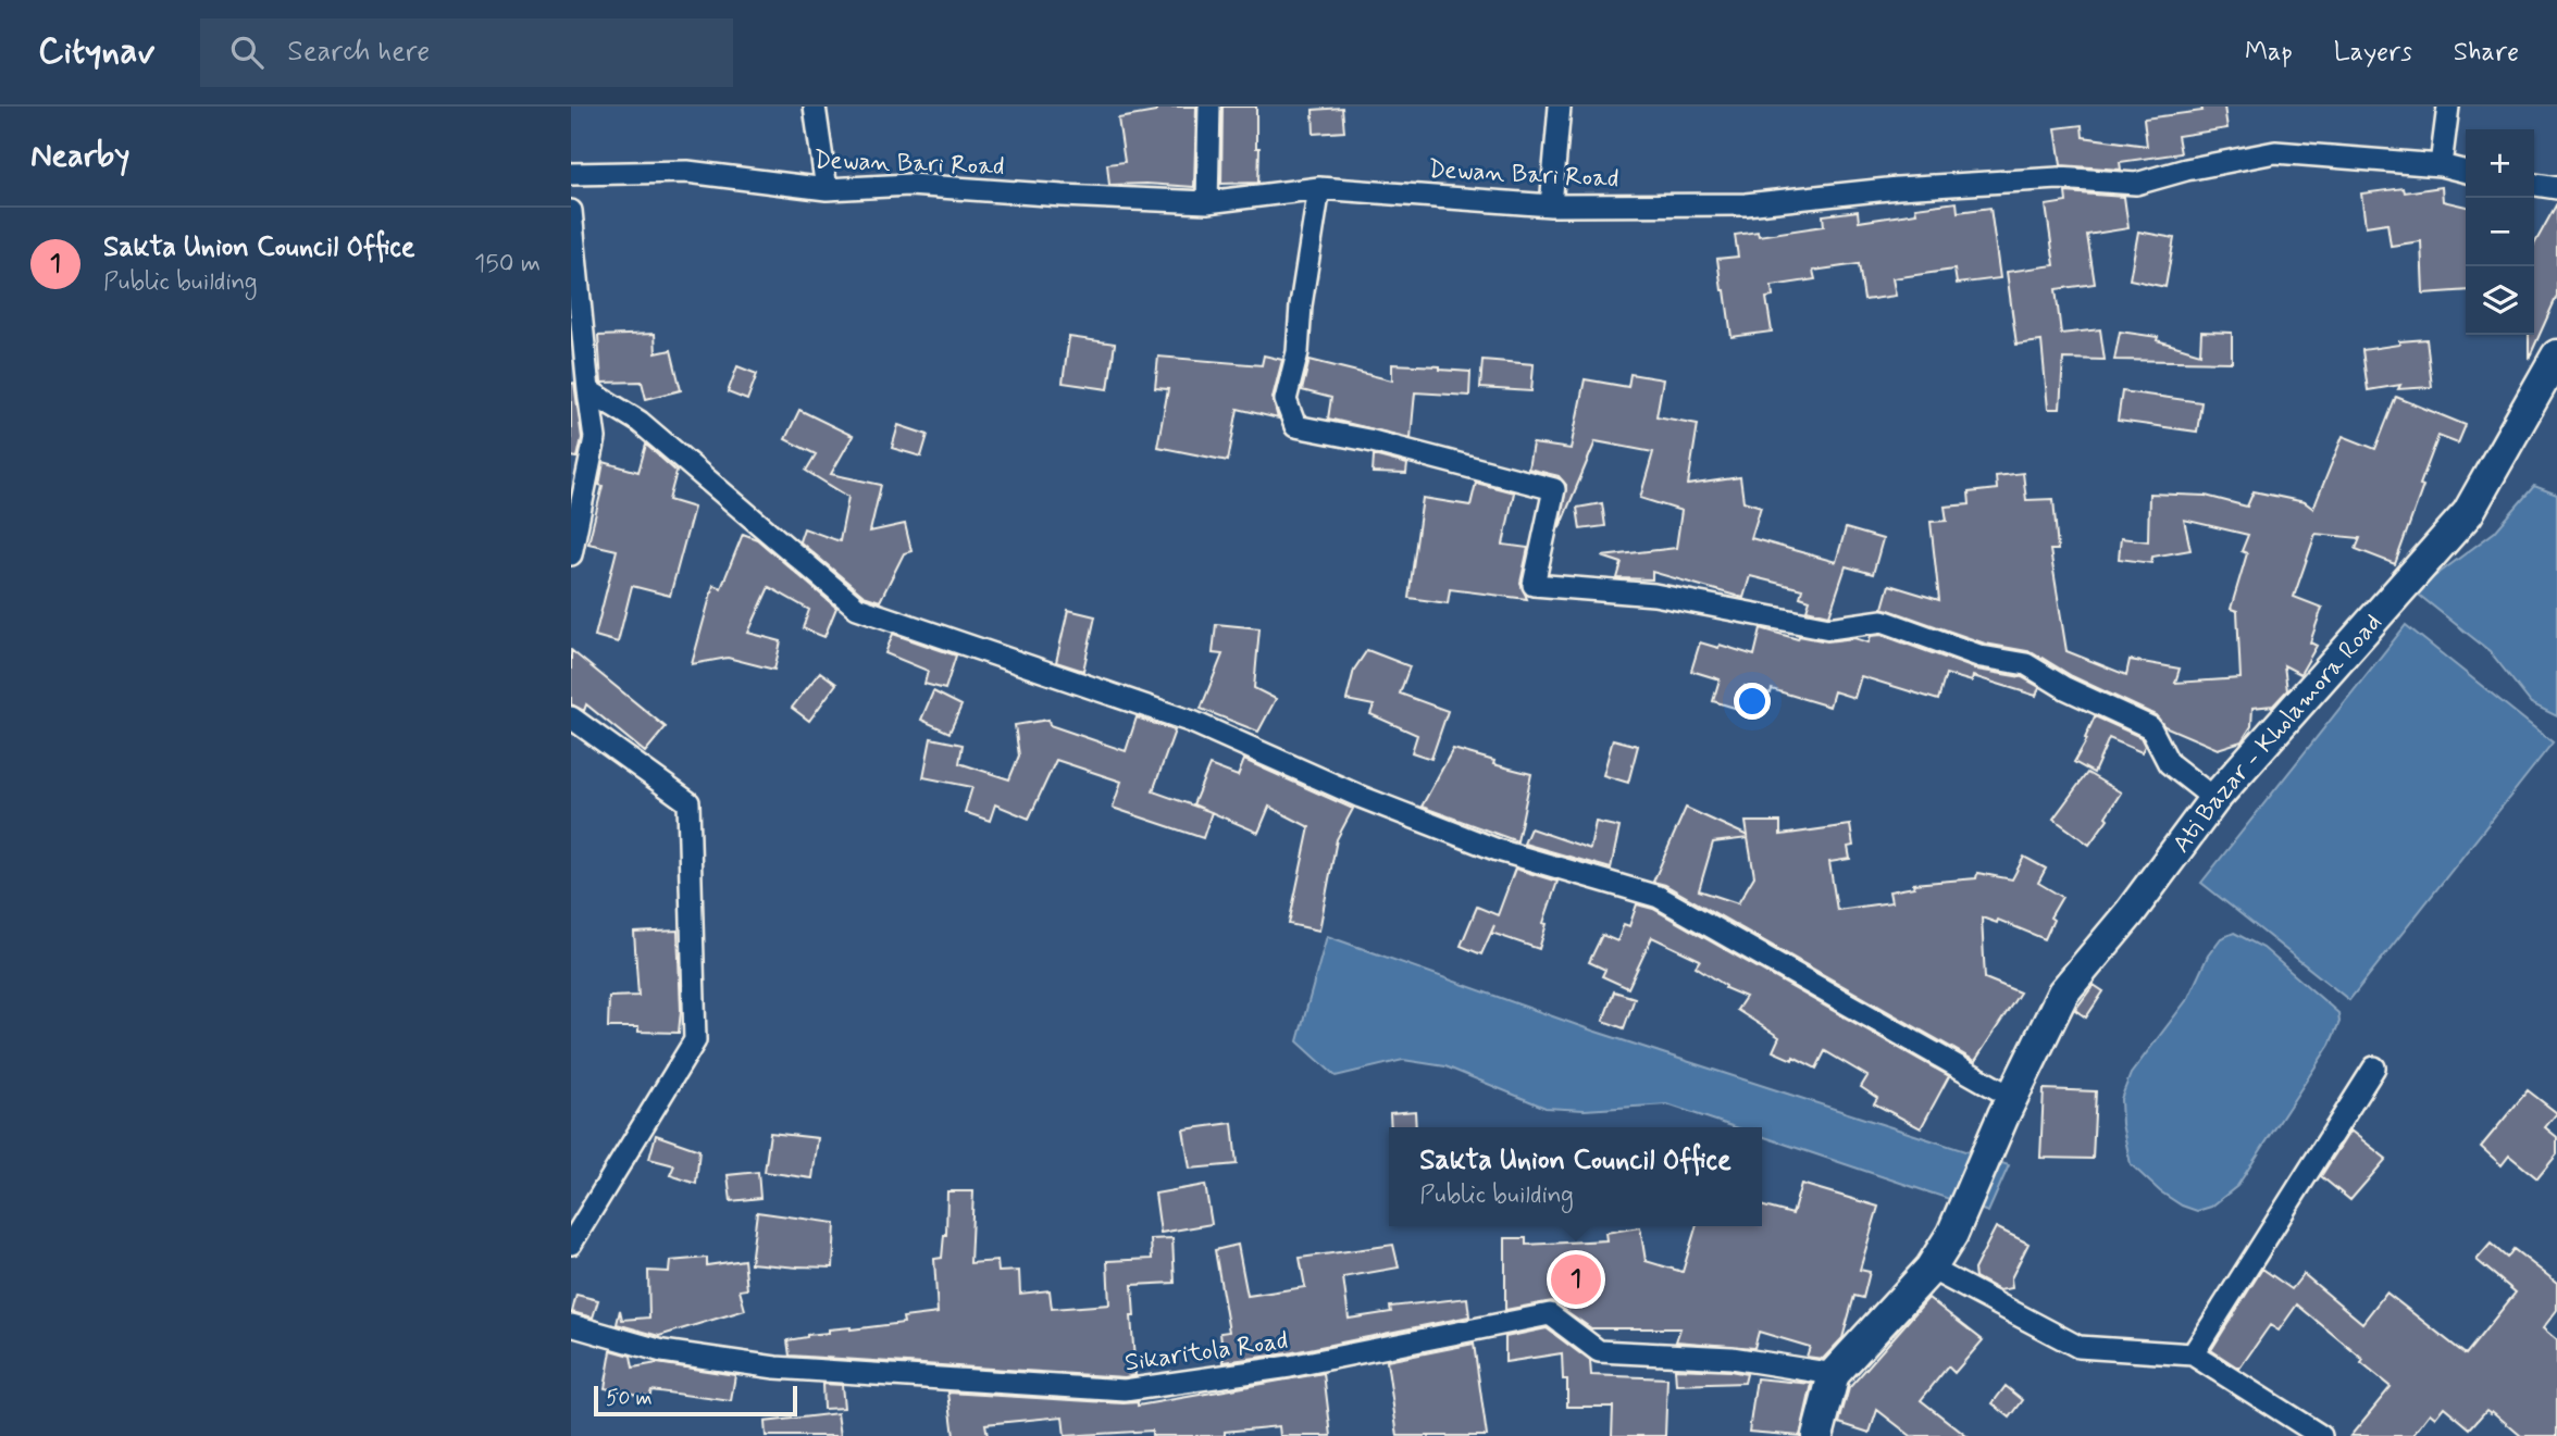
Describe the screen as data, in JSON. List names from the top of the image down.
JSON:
{
  "streets": {
    "main road": ["Ati Bazar - Kholamora Road"],
    "street": ["Dewan Bari Road", "Sikaritola Road"]
  },
  "scale_bar": "50 m",
  "page": {
    "header": "Citynav",
    "search": "Search here",
    "nav": ["Map", "Layers", "Share"],
    "heading": "Nearby",
    "map_buttons": ["+", "−"],
    "list": [
      {
        "mark": "1",
        "name": "Sakta Union Council Office",
        "note": "Public building",
        "value": "150 m"
      }
    ],
    "popup": ["Sakta Union Council Office", "Public building"],
    "pins": "1",
    "scale": "50 m"
  }
}
